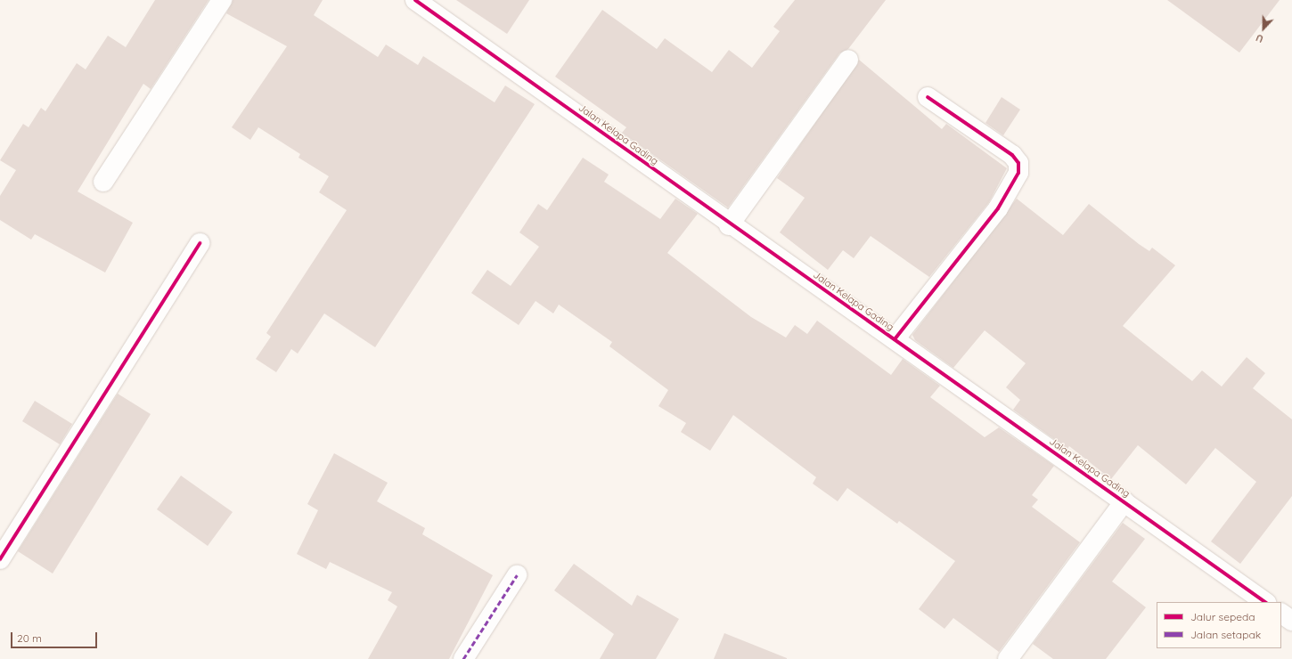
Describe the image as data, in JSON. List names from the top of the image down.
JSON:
{
  "streets": {
    "street": ["Jalan Kelapa Gading"]
  },
  "legend": ["Jalur sepeda", "Jalan setapak"],
  "scale_bar": "20 m",
  "north": "bottom"
}
